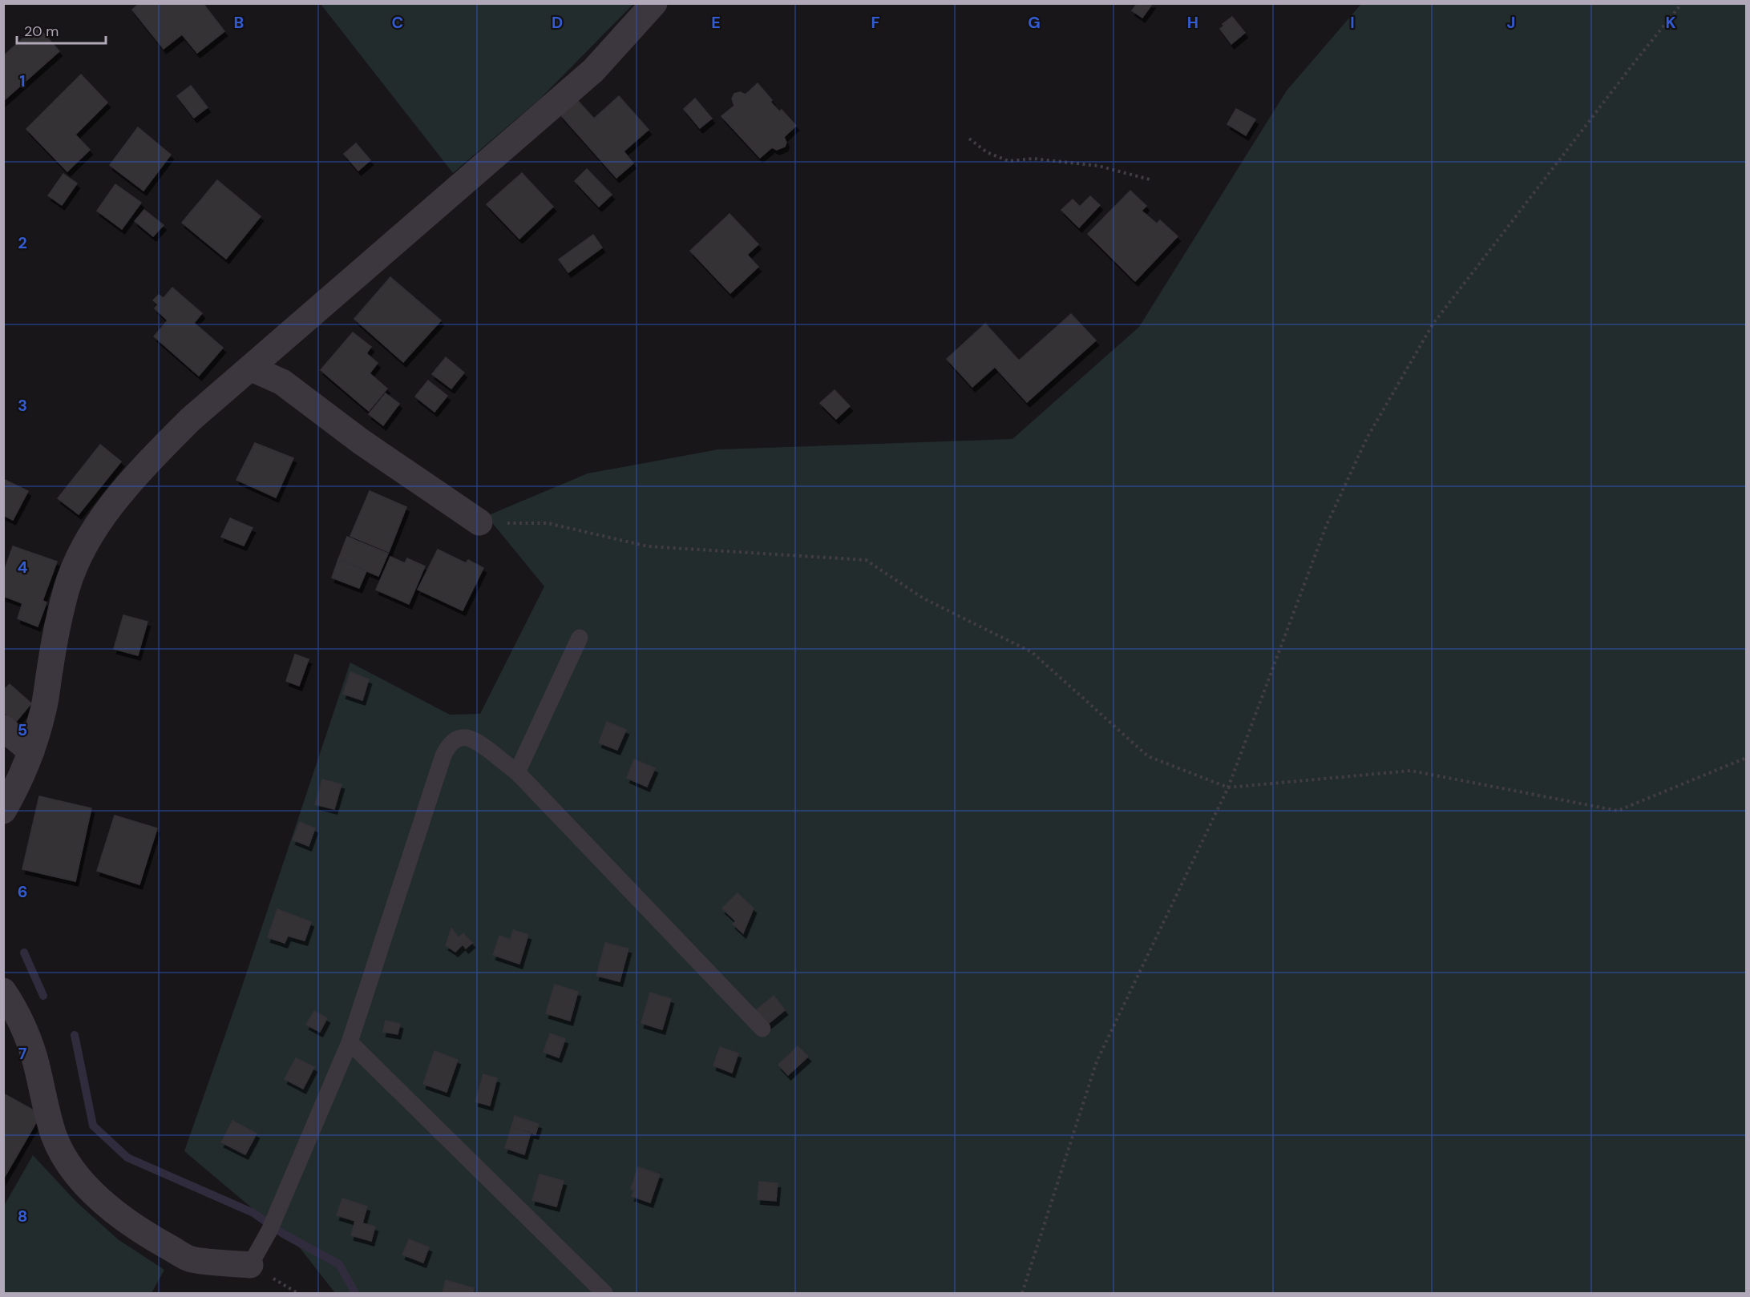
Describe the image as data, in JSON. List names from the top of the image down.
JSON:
{
  "scale_bar": "20 m",
  "grid": {
    "columns": [
      "B",
      "C",
      "D",
      "E",
      "F",
      "G",
      "H",
      "I",
      "J",
      "K"
    ],
    "rows": [
      "1",
      "2",
      "3",
      "4",
      "5",
      "6",
      "7",
      "8"
    ]
  }
}
